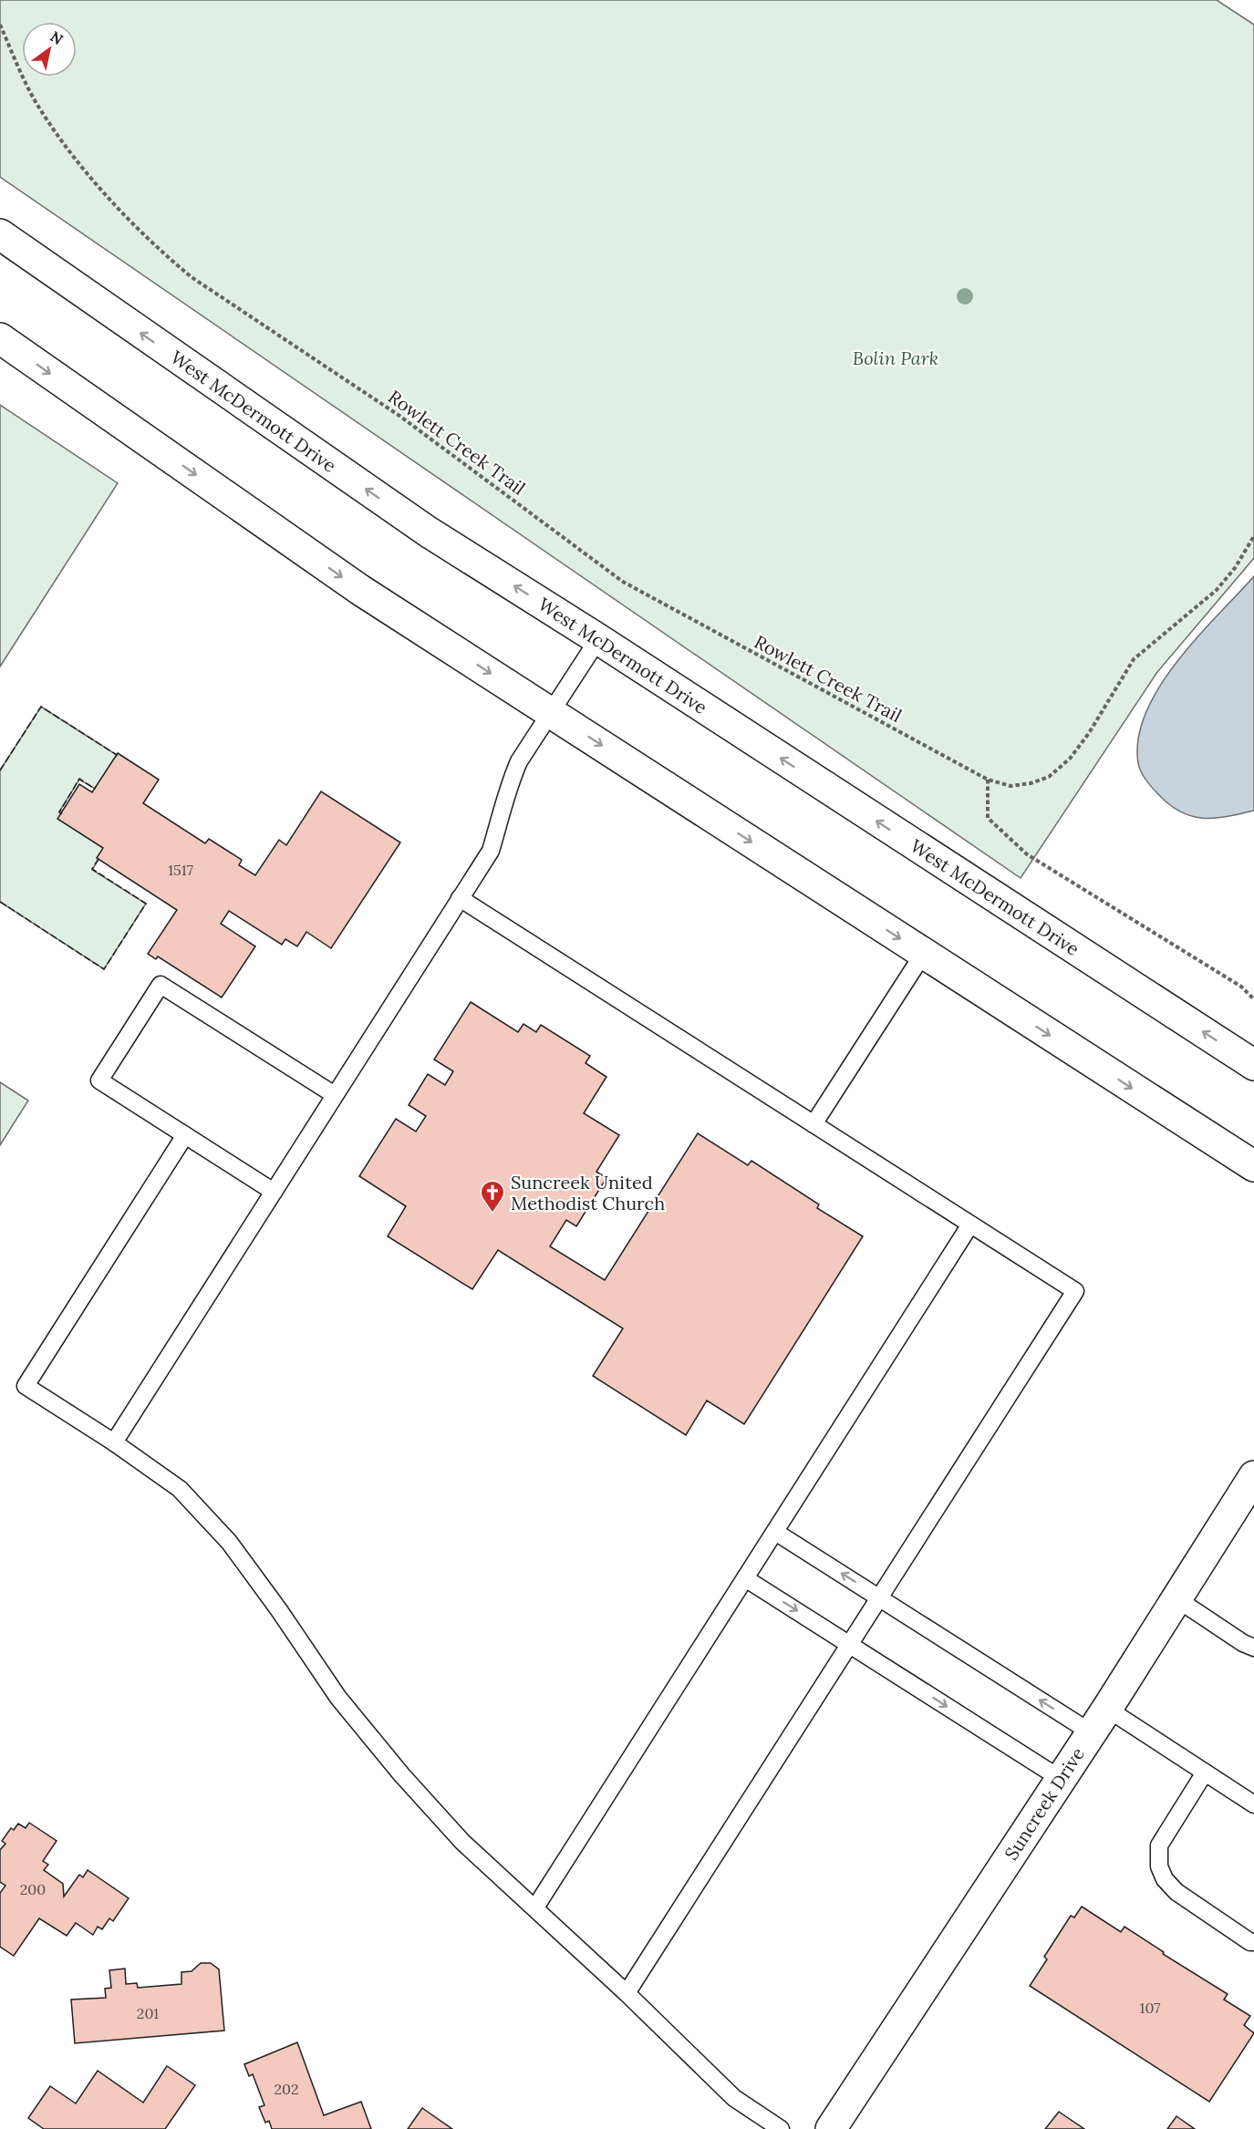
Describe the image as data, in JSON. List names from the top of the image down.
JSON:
{
  "streets": {
    "main road": ["West McDermott Drive", "Suncreek Drive"],
    "path": ["Rowlett Creek Trail"]
  },
  "parks": ["Bolin Park"],
  "places": {
    "church": ["Suncreek United Methodist Church"]
  },
  "house_numbers": [
    "1517",
    "200",
    "107",
    "201",
    "202"
  ],
  "north": "top right"
}
